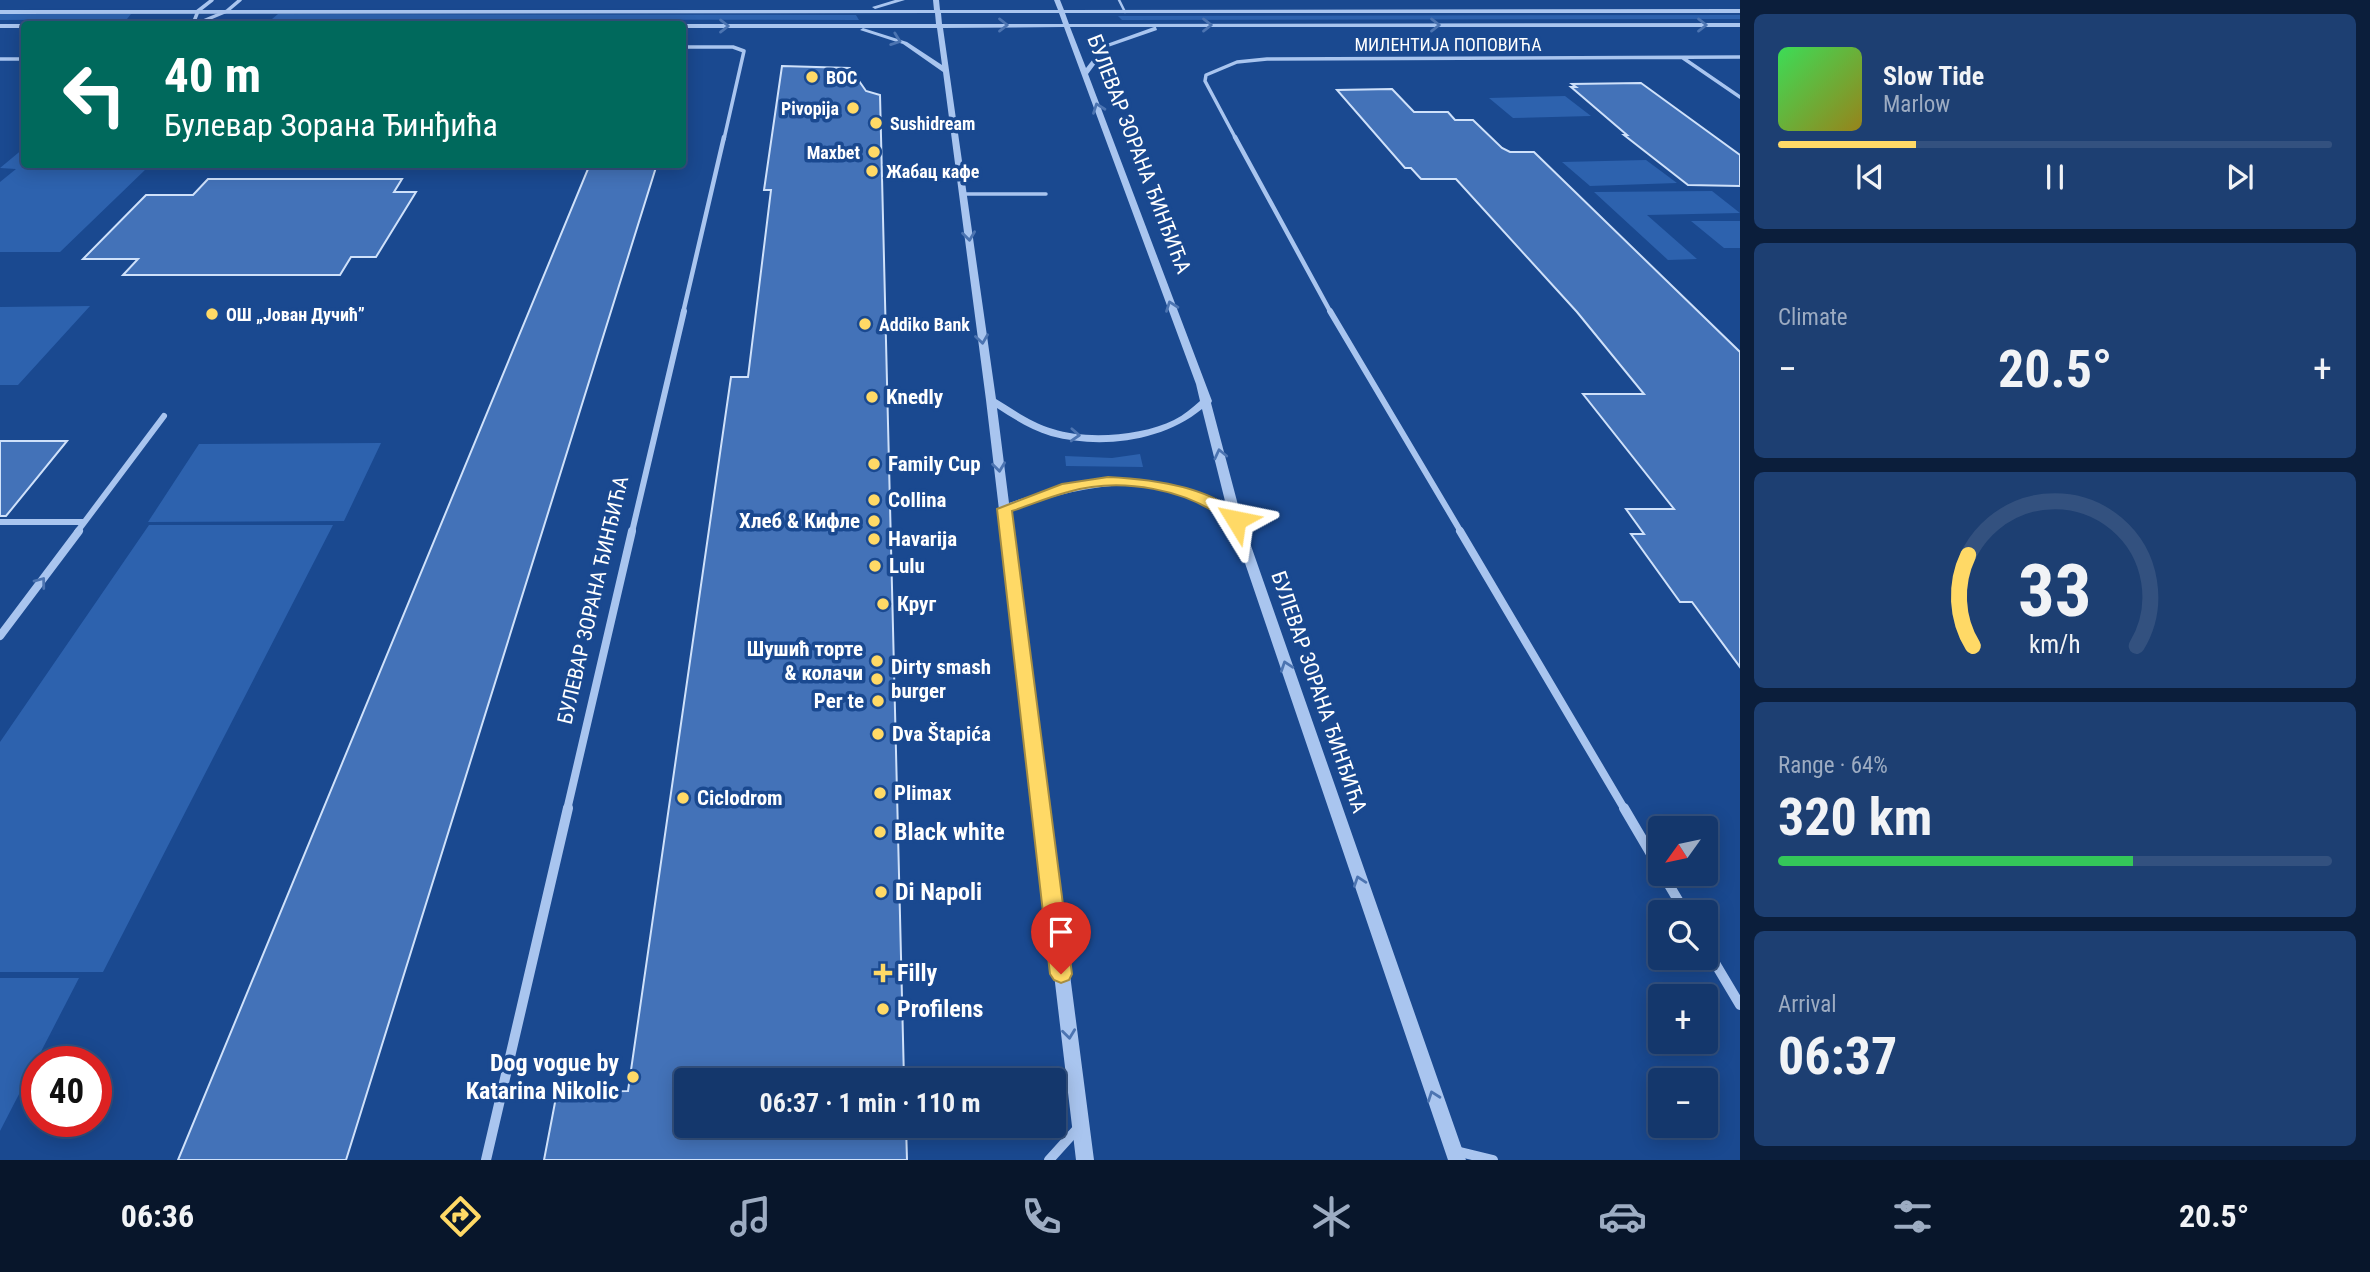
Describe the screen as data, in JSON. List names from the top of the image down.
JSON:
{
  "streets": {
    "street": ["МИЛЕНТИЈА ПОПОВИЋА", "БУЛЕВАР ЗОРАНА ЂИНЂИЋА"]
  },
  "crossings": [
    ["МИЛЕНТИЈА ПОПОВИЋА", "БУЛЕВАР ЗОРАНА ЂИНЂИЋА"]
  ],
  "one_way": ["БУЛЕВАР ЗОРАНА ЂИНЂИЋА"],
  "places": {
    "other": [
      "BOC",
      "Pivopija",
      "Sushidream",
      "Maxbet",
      "Жабац кафе",
      "ОШ „Јован Дучић”",
      "Addiko Bank",
      "Knedly",
      "Family Cup",
      "Collina",
      "Хлеб & Кифле",
      "Havarija",
      "Lulu",
      "Круг",
      "Шушић торте & колачи",
      "Dirty smash burger",
      "Per te",
      "Dva Štapića",
      "Plimax",
      "Ciclodrom",
      "Black white",
      "Di Napoli",
      "Profilens",
      "Dog vogue by Katarina Nikolic"
    ],
    "health": ["Filly"]
  },
  "north": "bottom left",
  "page": {
    "turn": ["40 m", "Булевар Зорана Ђинђића"],
    "song": ["Slow Tide", "Marlow"],
    "tile": [
      "Climate",
      ["Range · 64%", "320 km"],
      ["Arrival", "06:37"]
    ],
    "heat": ["−", "20.5°", "+"],
    "map_buttons": ["+", "−"],
    "limit": "40",
    "trip": "06:37 · 1 min · 110 m",
    "tabs": ["06:36", "20.5°"],
    "gauge": ["33", "km/h"]
  }
}
